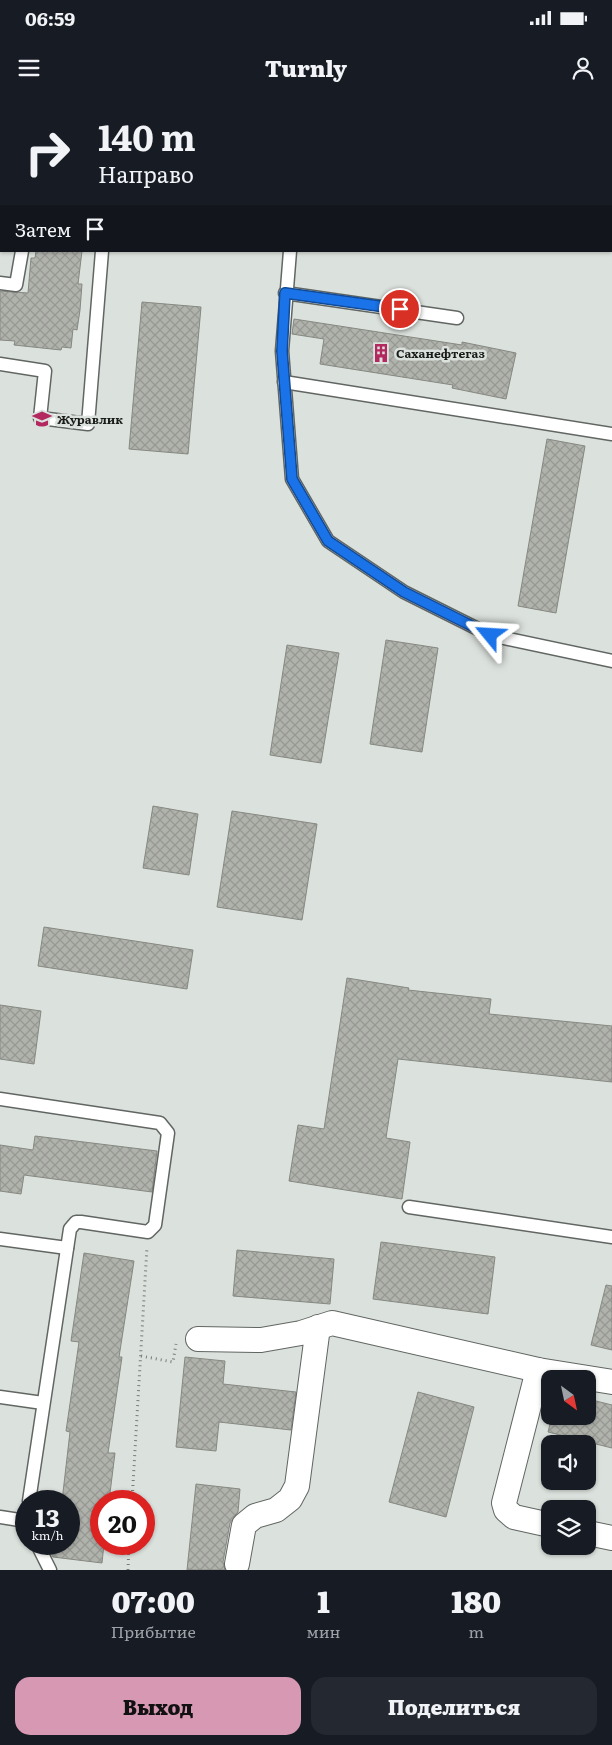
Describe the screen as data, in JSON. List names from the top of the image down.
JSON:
{
  "places": {
    "building": ["Саханефтегаз"],
    "school or university": ["Журавлик"]
  },
  "north": "bottom right",
  "page": {
    "status": "06:59",
    "header": "Turnly",
    "turn": ["140 m", "Направо"],
    "then": "Затем",
    "speed": "13 km/h",
    "limit": "20",
    "eta": [
      "07:00",
      "Прибытие",
      "1",
      "мин",
      "180",
      "m"
    ],
    "buttons": ["Выход", "Поделиться"]
  }
}
